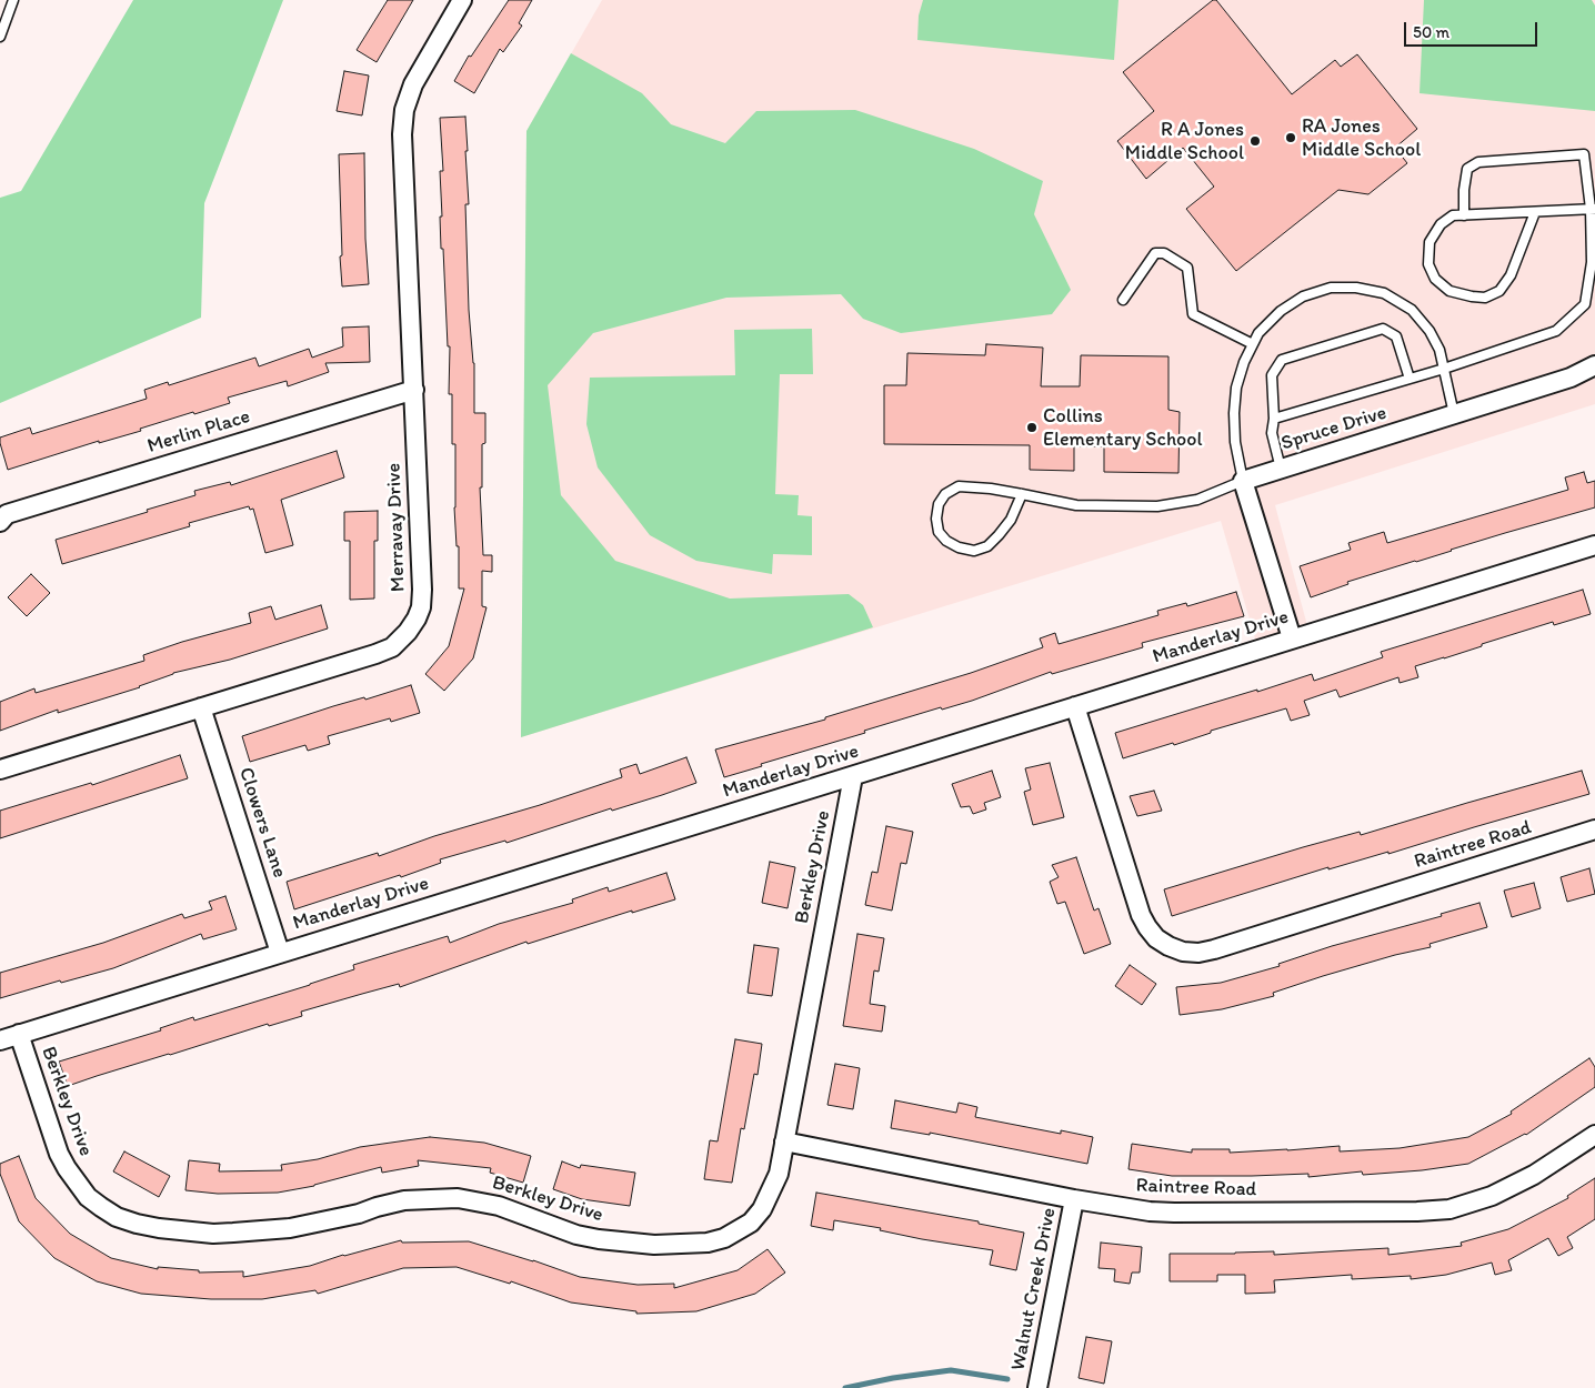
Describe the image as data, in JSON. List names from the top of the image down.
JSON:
{
  "streets": {
    "street": [
      "Spruce Drive",
      "Merlin Place",
      "Merravay Drive",
      "Manderlay Drive",
      "Clowers Lane",
      "Raintree Road",
      "Berkley Drive",
      "Walnut Creek Drive"
    ]
  },
  "crossings": [
    ["Merlin Place", "Merravay Drive"],
    ["Merravay Drive", "Clowers Lane"],
    ["Manderlay Drive", "Clowers Lane"],
    ["Manderlay Drive", "Raintree Road"],
    ["Manderlay Drive", "Berkley Drive"],
    ["Raintree Road", "Berkley Drive"],
    ["Raintree Road", "Walnut Creek Drive"]
  ],
  "places": ["RA Jones Middle School", "R A Jones Middle School", "Collins Elementary School"],
  "scale_bar": "50 m"
}
